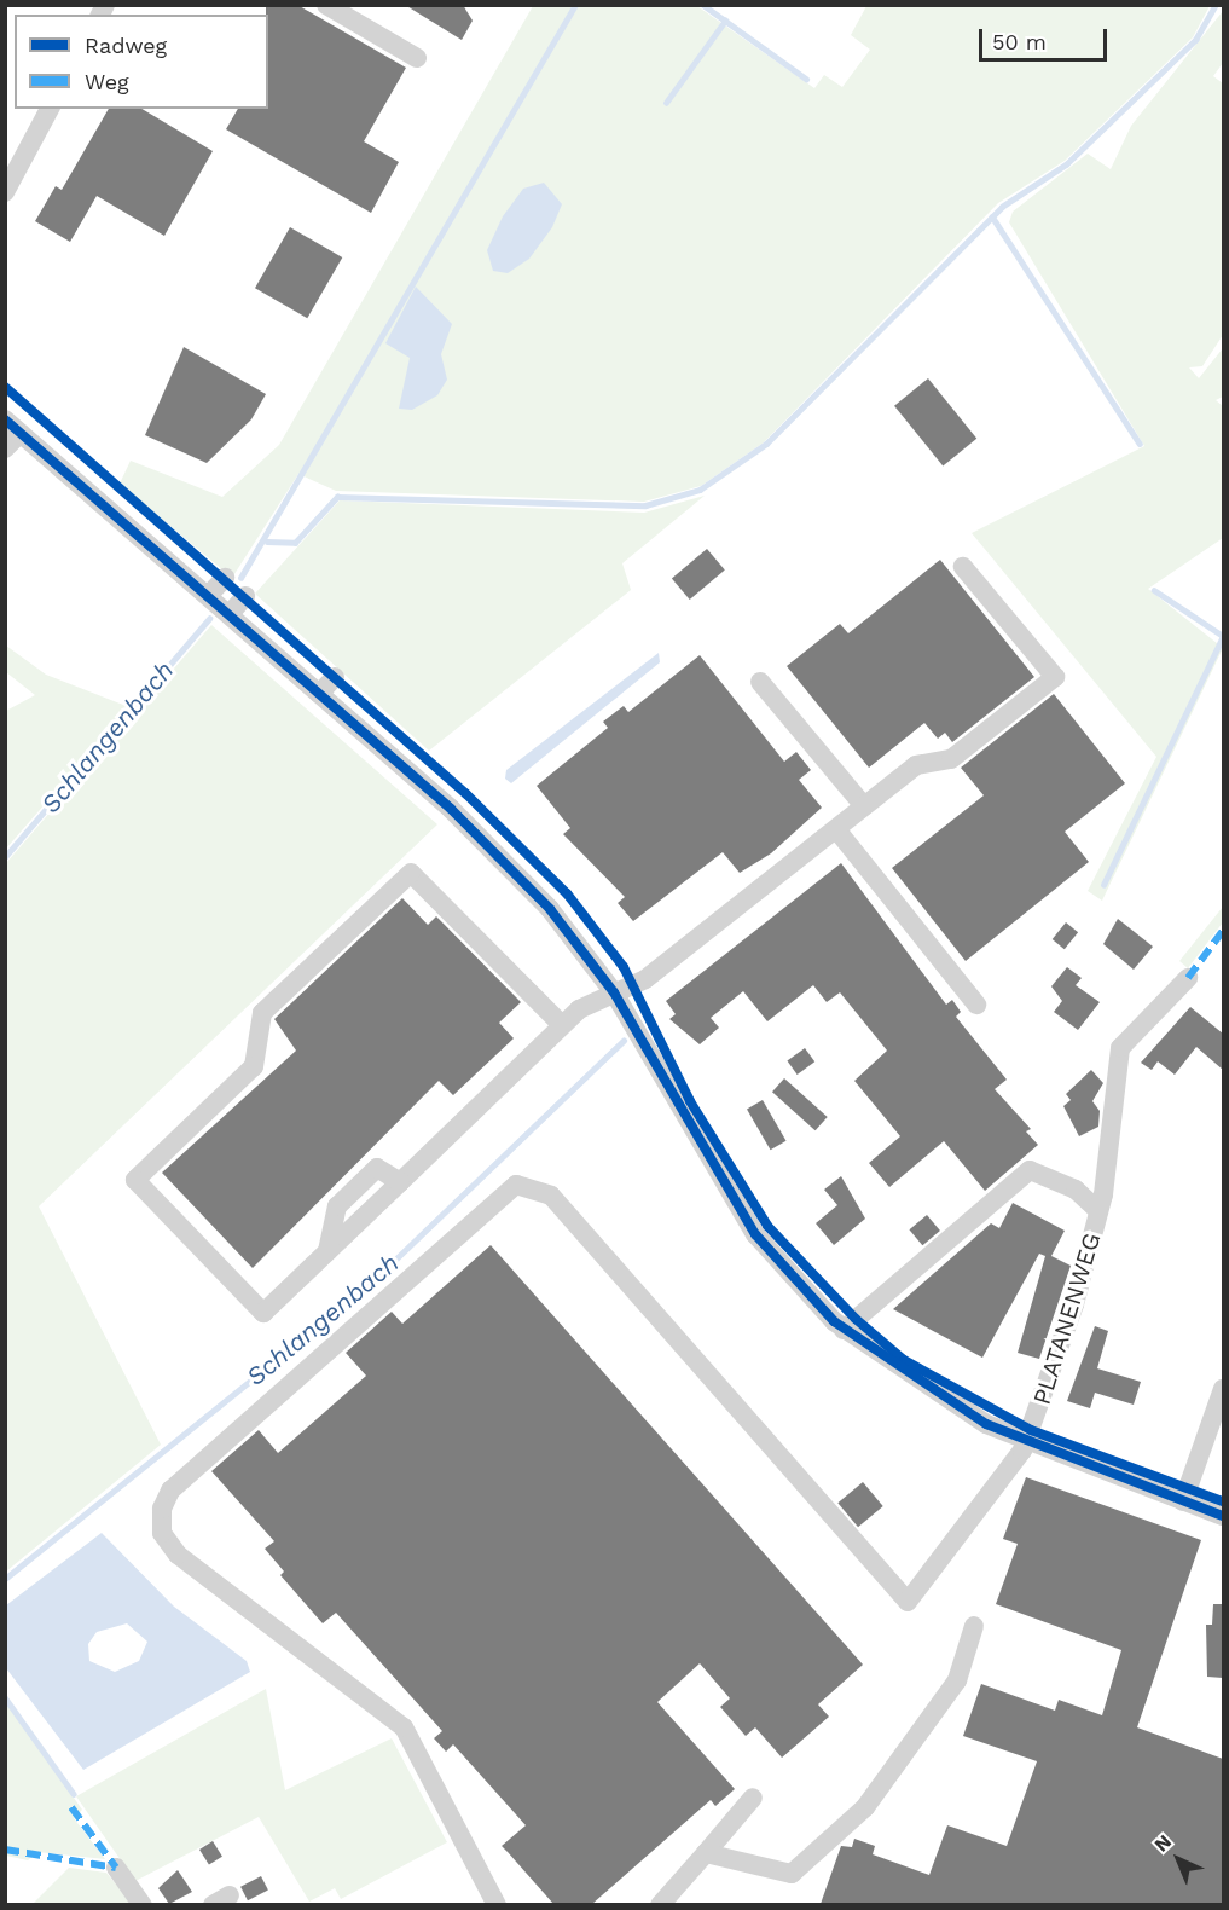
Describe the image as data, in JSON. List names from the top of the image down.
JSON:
{
  "streets": {
    "street": ["PLATANENWEG"]
  },
  "water": ["Schlangenbach"],
  "legend": ["Radweg", "Weg"],
  "scale_bar": "50 m",
  "north": "top left"
}
